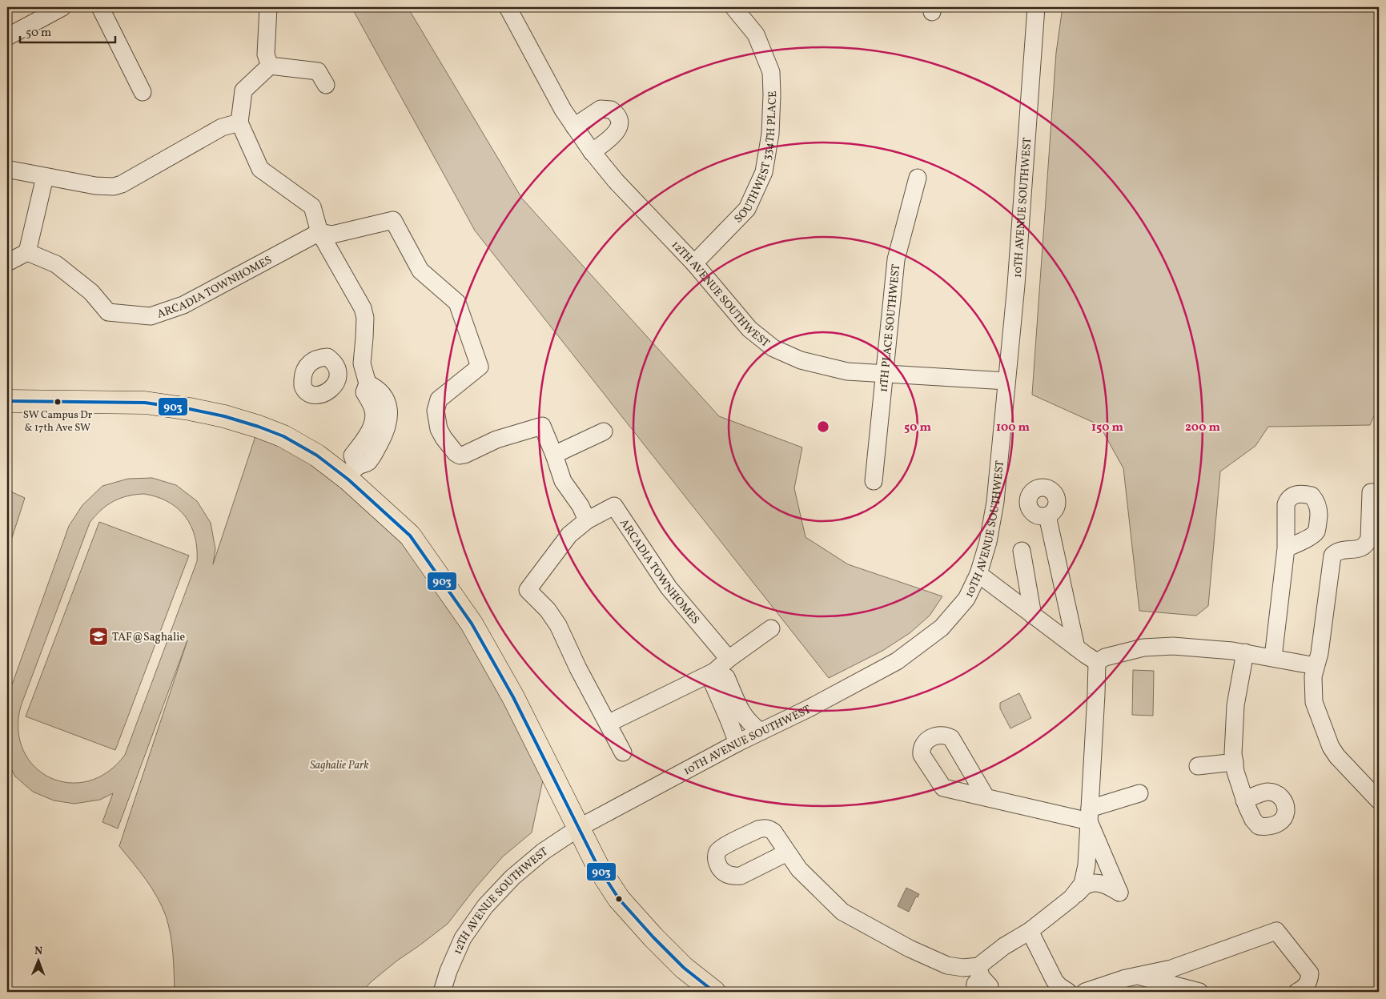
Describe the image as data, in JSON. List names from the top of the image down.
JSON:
{
  "streets": {
    "street": [
      "SOUTHWEST 334TH PLACE",
      "10TH AVENUE SOUTHWEST",
      "ARCADIA TOWNHOMES",
      "12TH AVENUE SOUTHWEST",
      "11TH PLACE SOUTHWEST"
    ]
  },
  "crossings": [
    ["SOUTHWEST 334TH PLACE", "12TH AVENUE SOUTHWEST"],
    ["10TH AVENUE SOUTHWEST", "12TH AVENUE SOUTHWEST"],
    ["12TH AVENUE SOUTHWEST", "11TH PLACE SOUTHWEST"]
  ],
  "parks": ["Saghalie Park"],
  "places": {
    "other": ["SW Campus Dr & 17th Ave SW"],
    "school or university": ["TAF@Saghalie"]
  },
  "lines": ["transit line 903"],
  "scale_bar": "50 m",
  "north": "top",
  "rings": [
    "50 m",
    "100 m",
    "150 m",
    "200 m"
  ]
}
